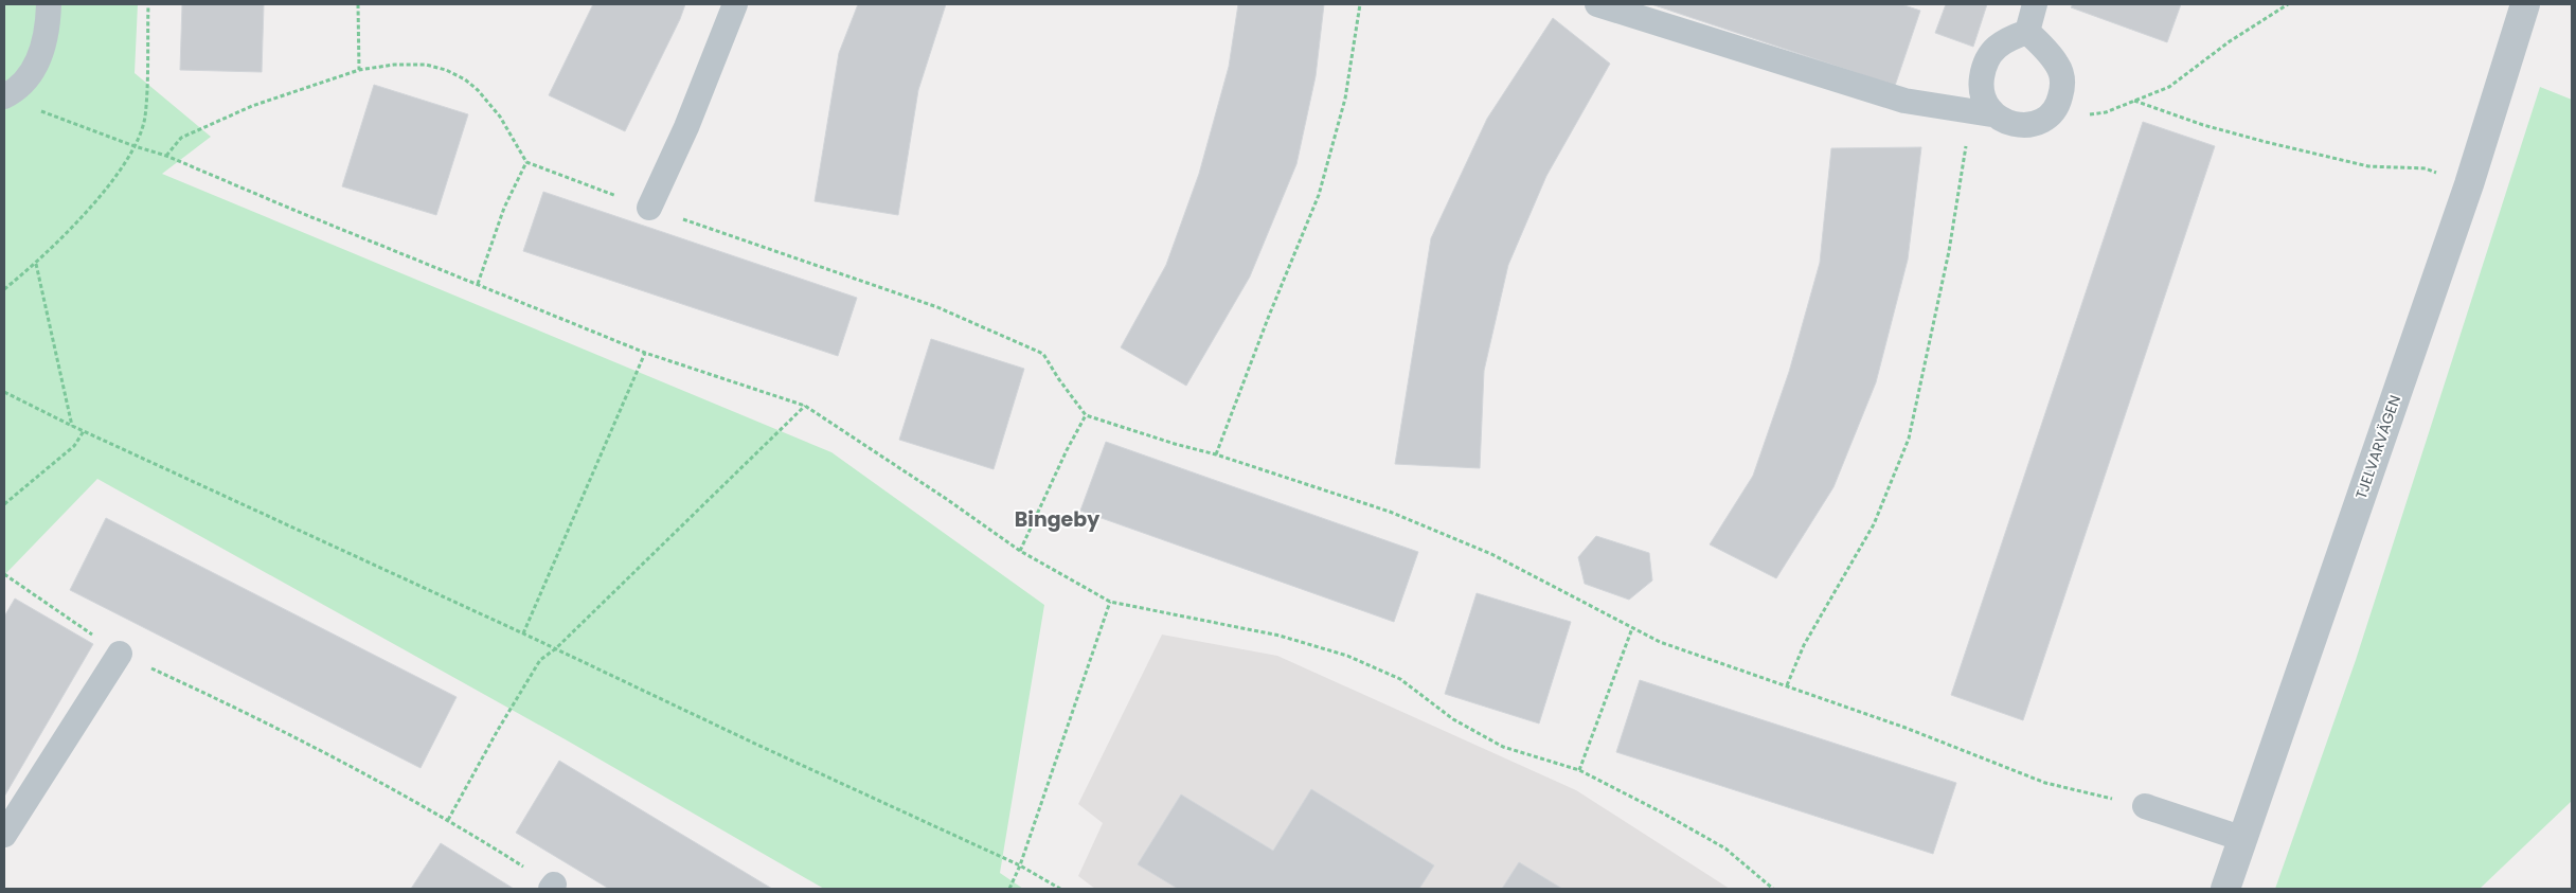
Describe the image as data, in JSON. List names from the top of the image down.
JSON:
{
  "streets": {
    "street": ["TJELVARVÄGEN"]
  },
  "districts": ["Bingeby"]
}
